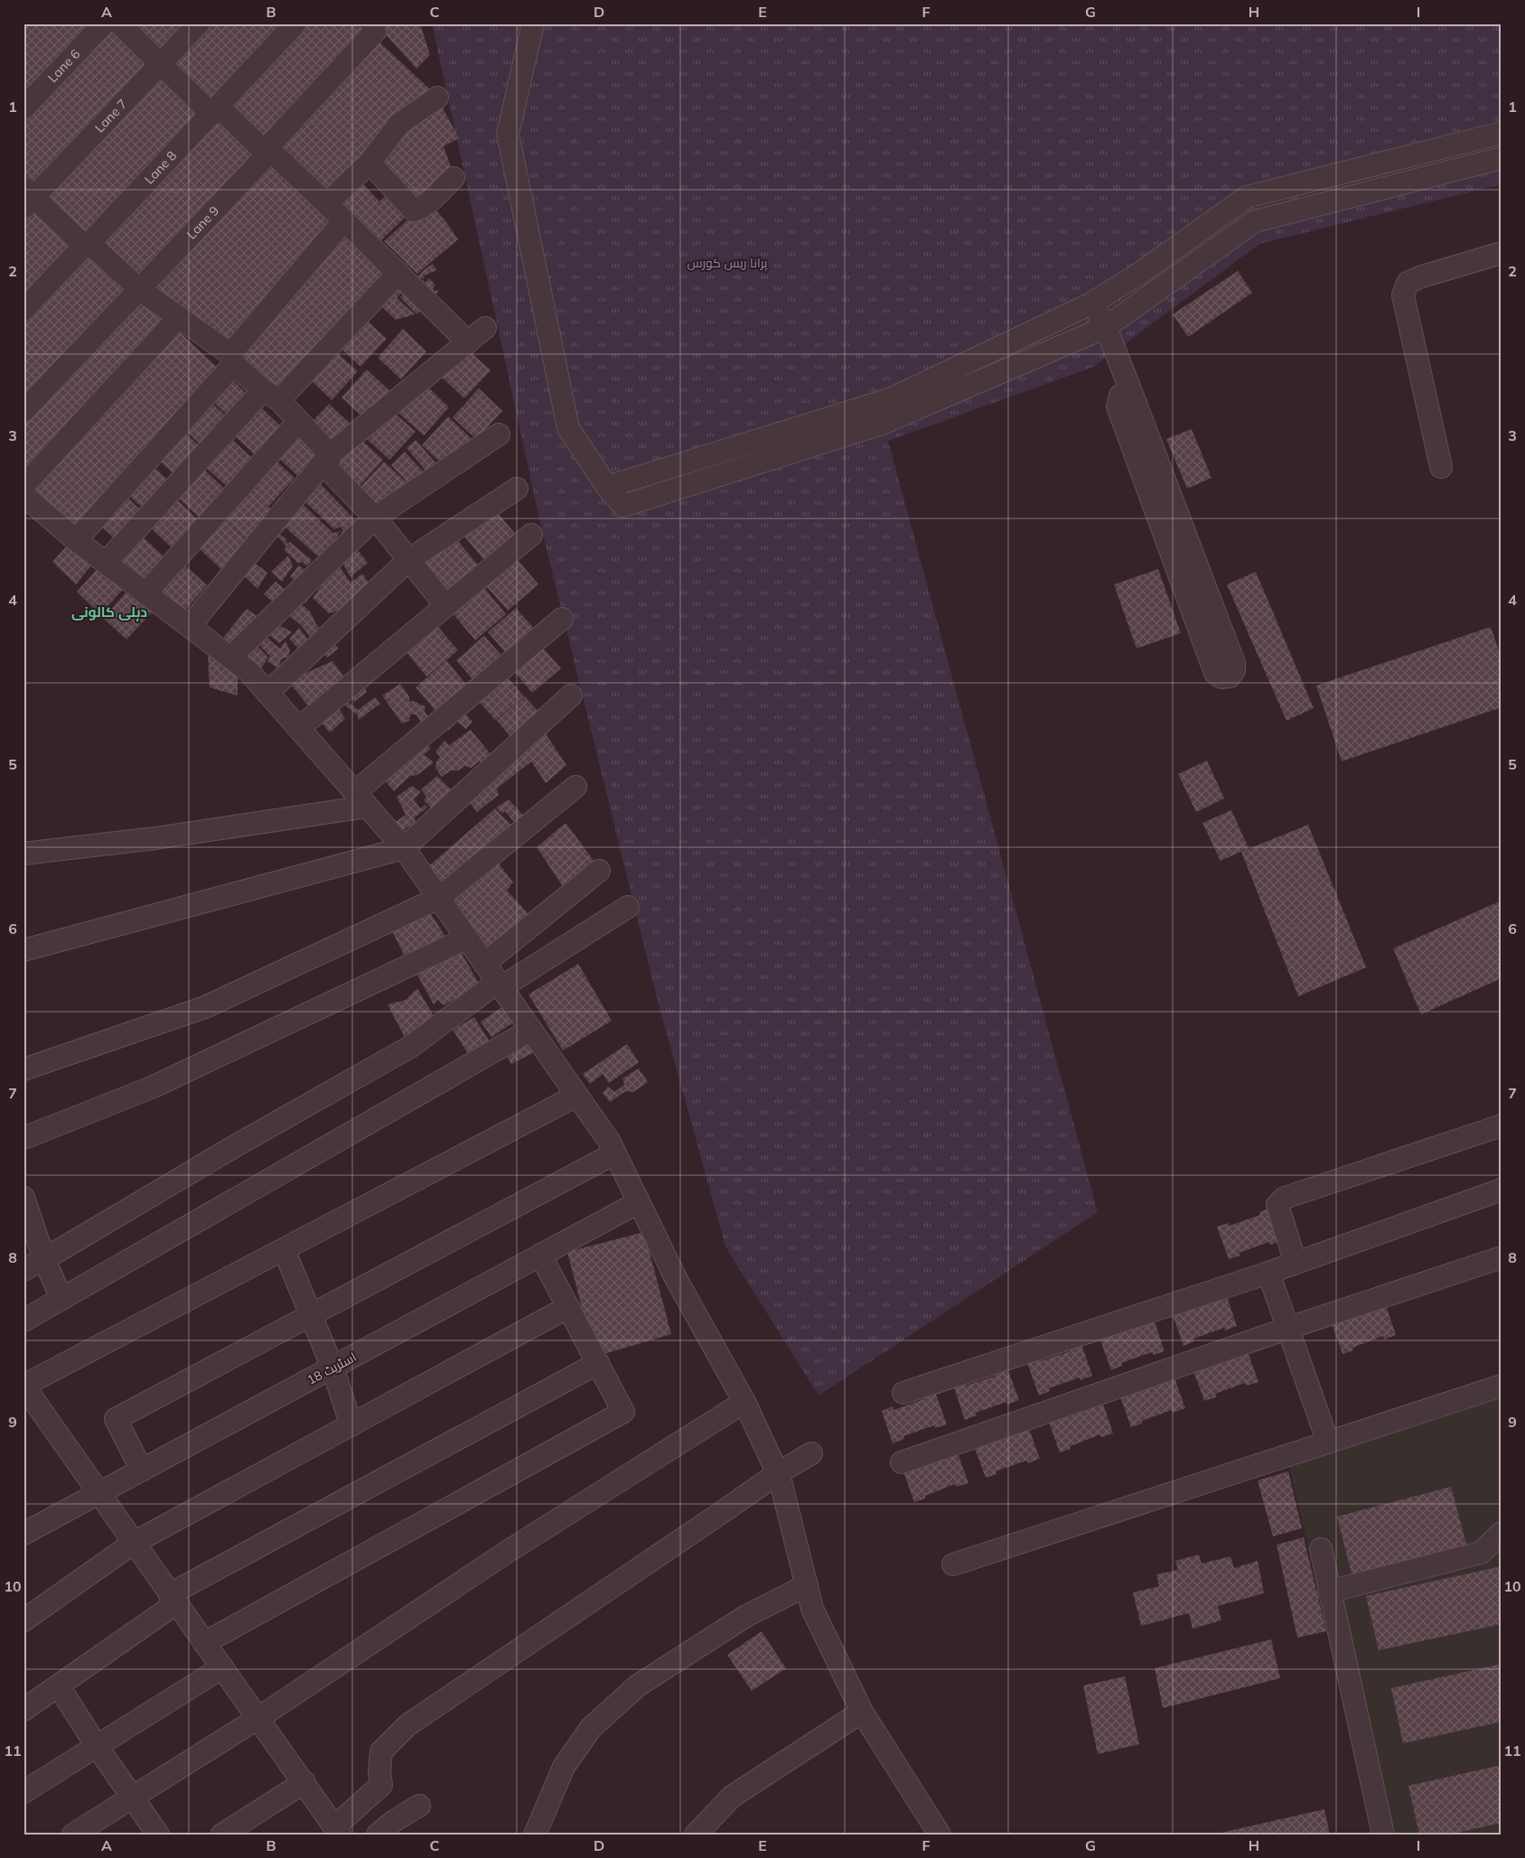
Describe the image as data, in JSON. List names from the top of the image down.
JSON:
{
  "streets": {
    "street": [
      "Lane 6",
      "Lane 7",
      "Lane 8",
      "Lane 9",
      "اسٹریٹ 18"
    ]
  },
  "districts": ["دہلی کالونی"],
  "parks": ["پرانا ریس کورس"],
  "grid": {
    "columns": [
      "A",
      "B",
      "C",
      "D",
      "E",
      "F",
      "G",
      "H",
      "I"
    ],
    "rows": [
      "1",
      "2",
      "3",
      "4",
      "5",
      "6",
      "7",
      "8",
      "9",
      "10",
      "11"
    ]
  }
}
